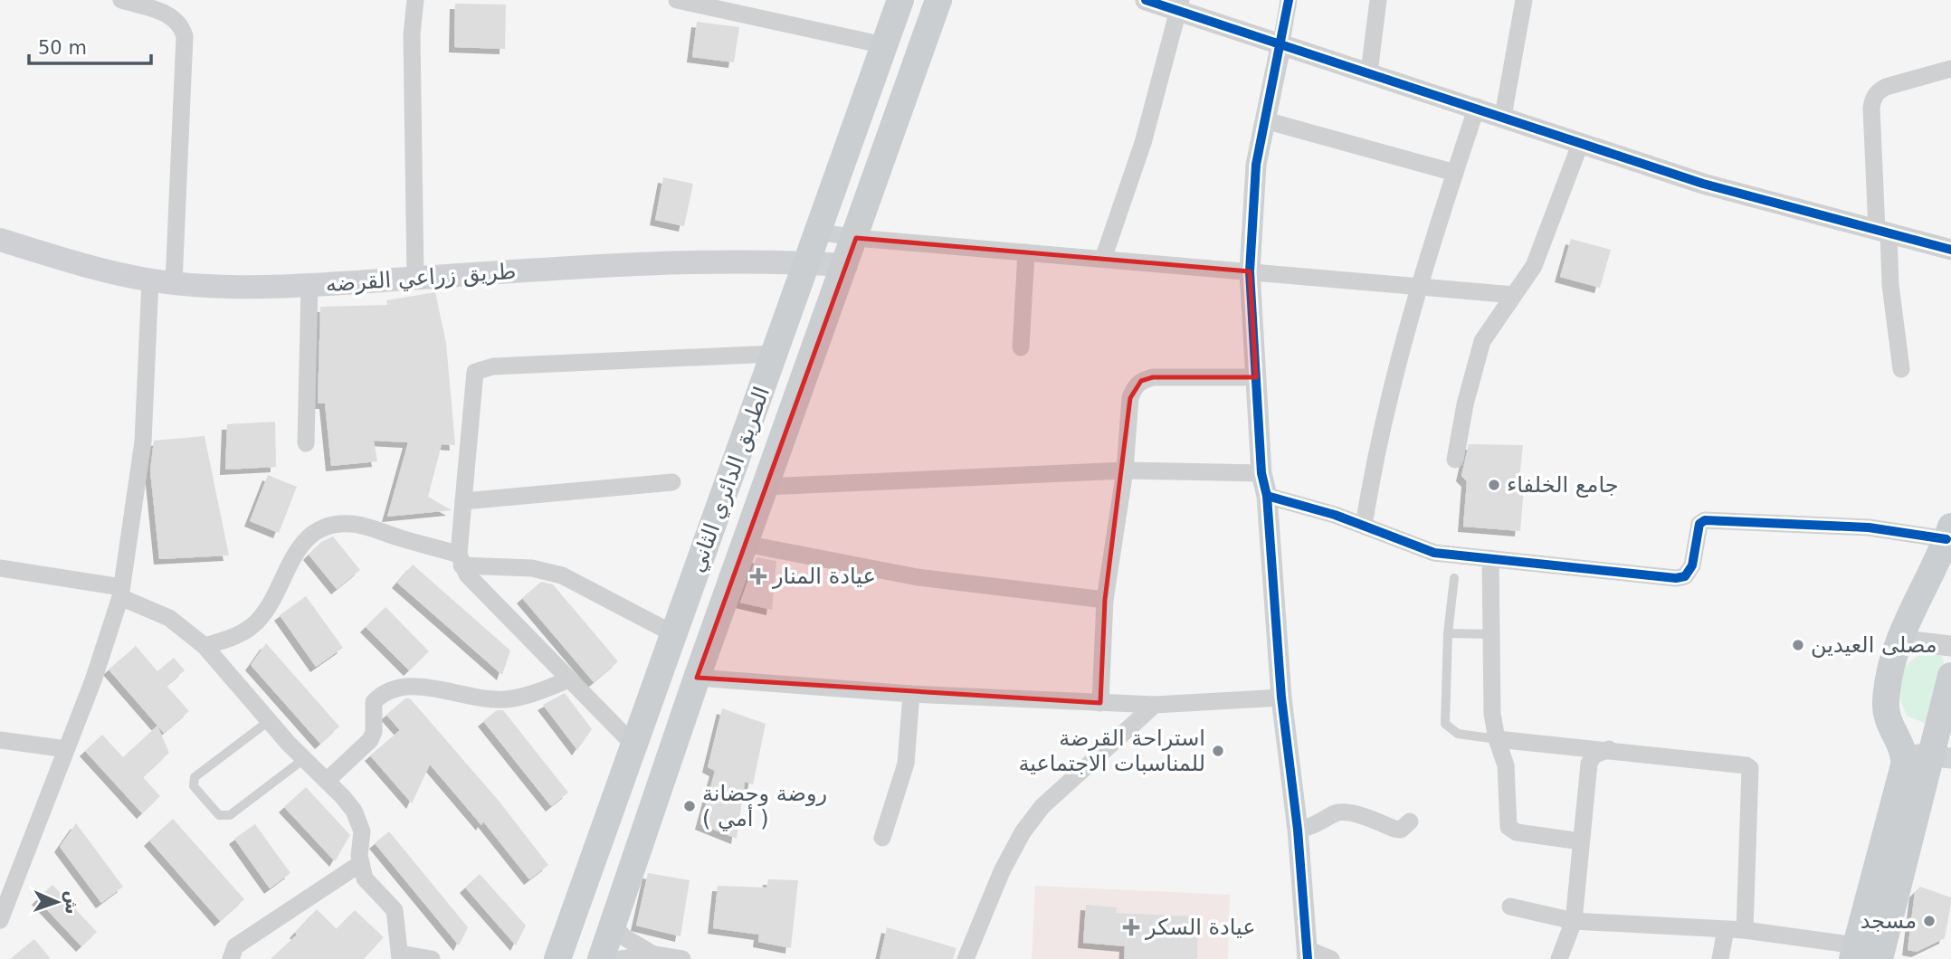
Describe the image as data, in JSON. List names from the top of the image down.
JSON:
{
  "streets": {
    "main road": ["طريق زراعي القرضه", "الطريق الدائري الثاني"]
  },
  "crossings": [
    ["طريق زراعي القرضه", "الطريق الدائري الثاني"]
  ],
  "places": {
    "other": [
      "جامع الخلفاء",
      "مصلى العيدين",
      "استراحة القرضة للمناسبات الاجتماعية",
      "روضة وحضانة ( أمي )",
      "مسجد"
    ],
    "health": ["عيادة المنار", "عيادة السكر"]
  },
  "scale_bar": "50 m",
  "north": "right"
}
